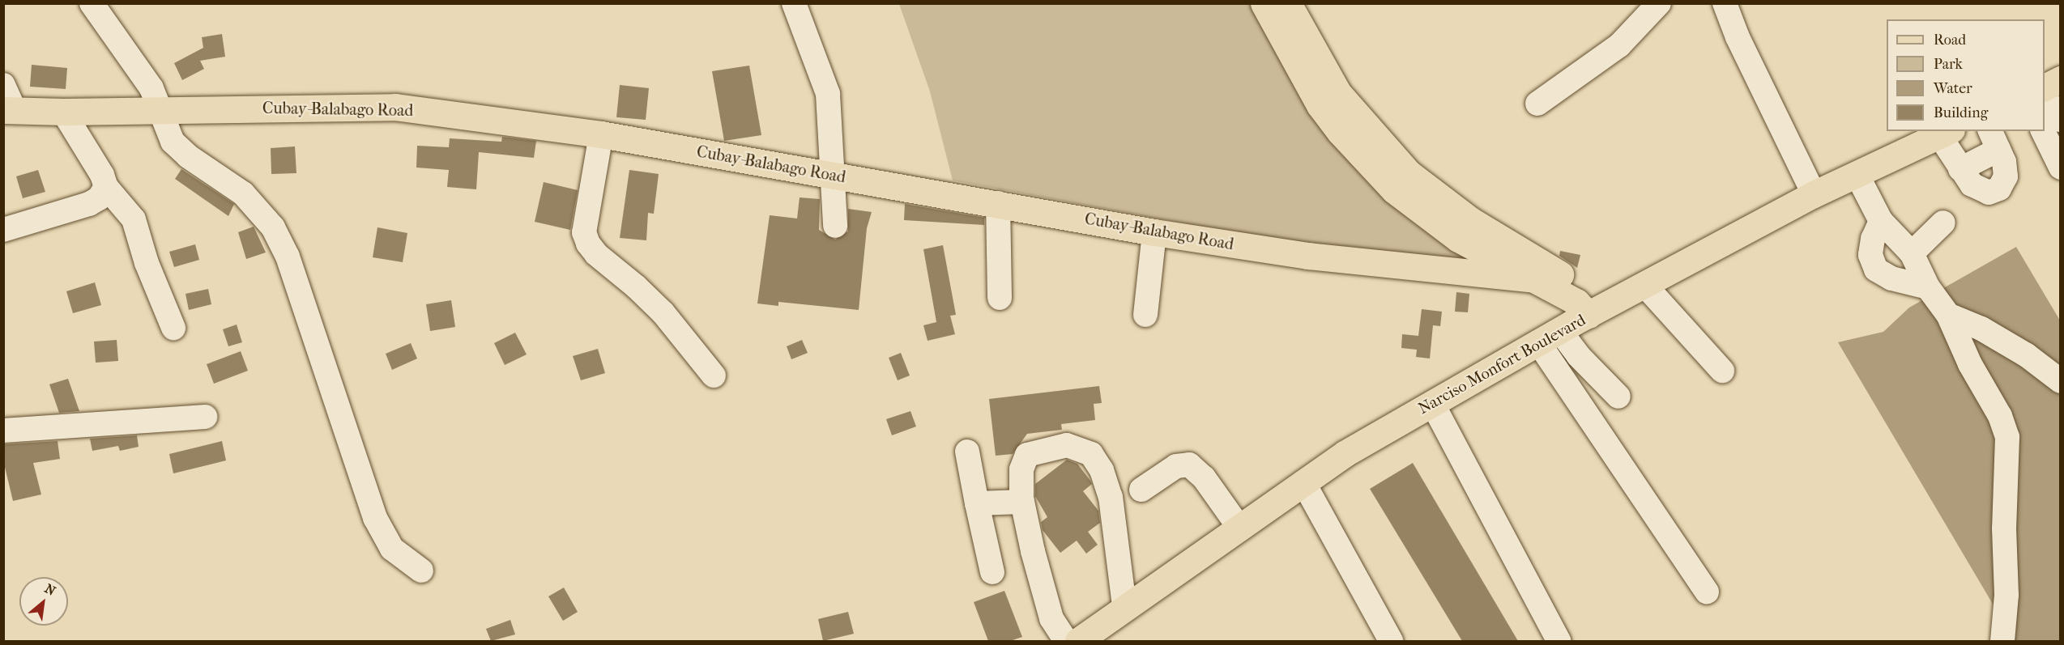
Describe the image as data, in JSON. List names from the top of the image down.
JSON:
{
  "streets": {
    "main road": ["Cubay-Balabago Road", "Narciso Monfort Boulevard"]
  },
  "legend": [
    "Road",
    "Park",
    "Water",
    "Building"
  ],
  "north": "top right"
}
